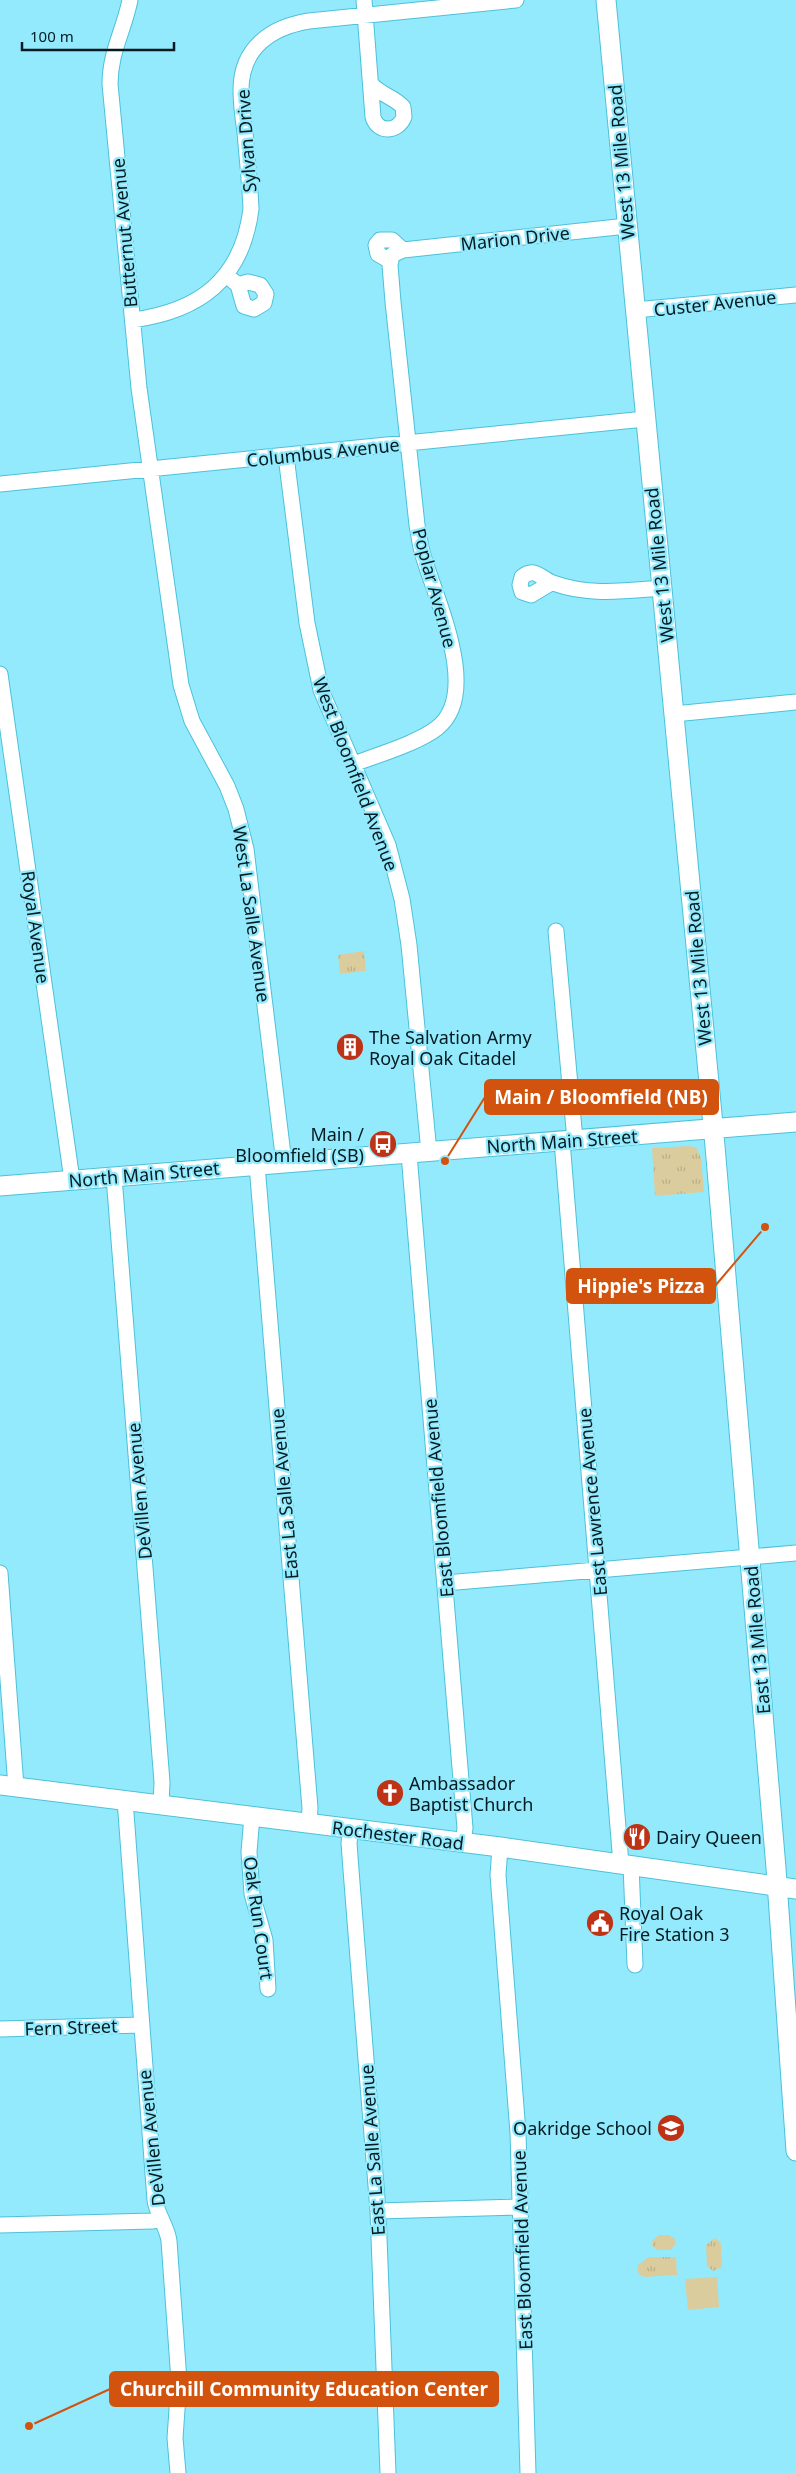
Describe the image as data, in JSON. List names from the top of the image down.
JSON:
{
  "streets": {
    "main road": [
      "West 13 Mile Road",
      "North Main Street",
      "East 13 Mile Road",
      "Rochester Road"
    ],
    "street": [
      "Sylvan Drive",
      "Butternut Avenue",
      "Marion Drive",
      "Custer Avenue",
      "Columbus Avenue",
      "Poplar Avenue",
      "West Bloomfield Avenue",
      "West La Salle Avenue",
      "Royal Avenue",
      "DeVillen Avenue",
      "East La Salle Avenue",
      "East Bloomfield Avenue",
      "East Lawrence Avenue",
      "Oak Run Court",
      "Fern Street"
    ]
  },
  "crossings": [
    ["Sylvan Drive", "Butternut Avenue"],
    ["West 13 Mile Road", "Marion Drive"],
    ["West 13 Mile Road", "Custer Avenue"],
    ["West 13 Mile Road", "Columbus Avenue"],
    ["West 13 Mile Road", "North Main Street"],
    ["West 13 Mile Road", "East 13 Mile Road"],
    ["Butternut Avenue", "Columbus Avenue"],
    ["Butternut Avenue", "West La Salle Avenue"],
    ["Marion Drive", "Poplar Avenue"],
    ["Columbus Avenue", "Poplar Avenue"],
    ["Columbus Avenue", "West Bloomfield Avenue"],
    ["Columbus Avenue", "West La Salle Avenue"],
    ["Poplar Avenue", "West Bloomfield Avenue"],
    ["West Bloomfield Avenue", "North Main Street"],
    ["West La Salle Avenue", "North Main Street"],
    ["Royal Avenue", "North Main Street"],
    ["North Main Street", "DeVillen Avenue"],
    ["North Main Street", "East La Salle Avenue"],
    ["North Main Street", "East Bloomfield Avenue"],
    ["North Main Street", "East Lawrence Avenue"],
    ["North Main Street", "East 13 Mile Road"],
    ["DeVillen Avenue", "Rochester Road"],
    ["DeVillen Avenue", "Fern Street"],
    ["East La Salle Avenue", "Rochester Road"],
    ["East Bloomfield Avenue", "Rochester Road"],
    ["East Lawrence Avenue", "Rochester Road"],
    ["East 13 Mile Road", "Rochester Road"],
    ["Rochester Road", "Oak Run Court"]
  ],
  "places": {
    "building": ["The Salvation Army Royal Oak Citadel"],
    "bus stop": ["Main / Bloomfield (SB)"],
    "other": ["Main / Bloomfield (NB)", "Hippie's Pizza", "Churchill Community Education Center"],
    "church": ["Ambassador Baptist Church"],
    "restaurant": ["Dairy Queen"],
    "public building": ["Royal Oak Fire Station 3"],
    "school or university": ["Oakridge School"]
  },
  "scale_bar": "100 m"
}
